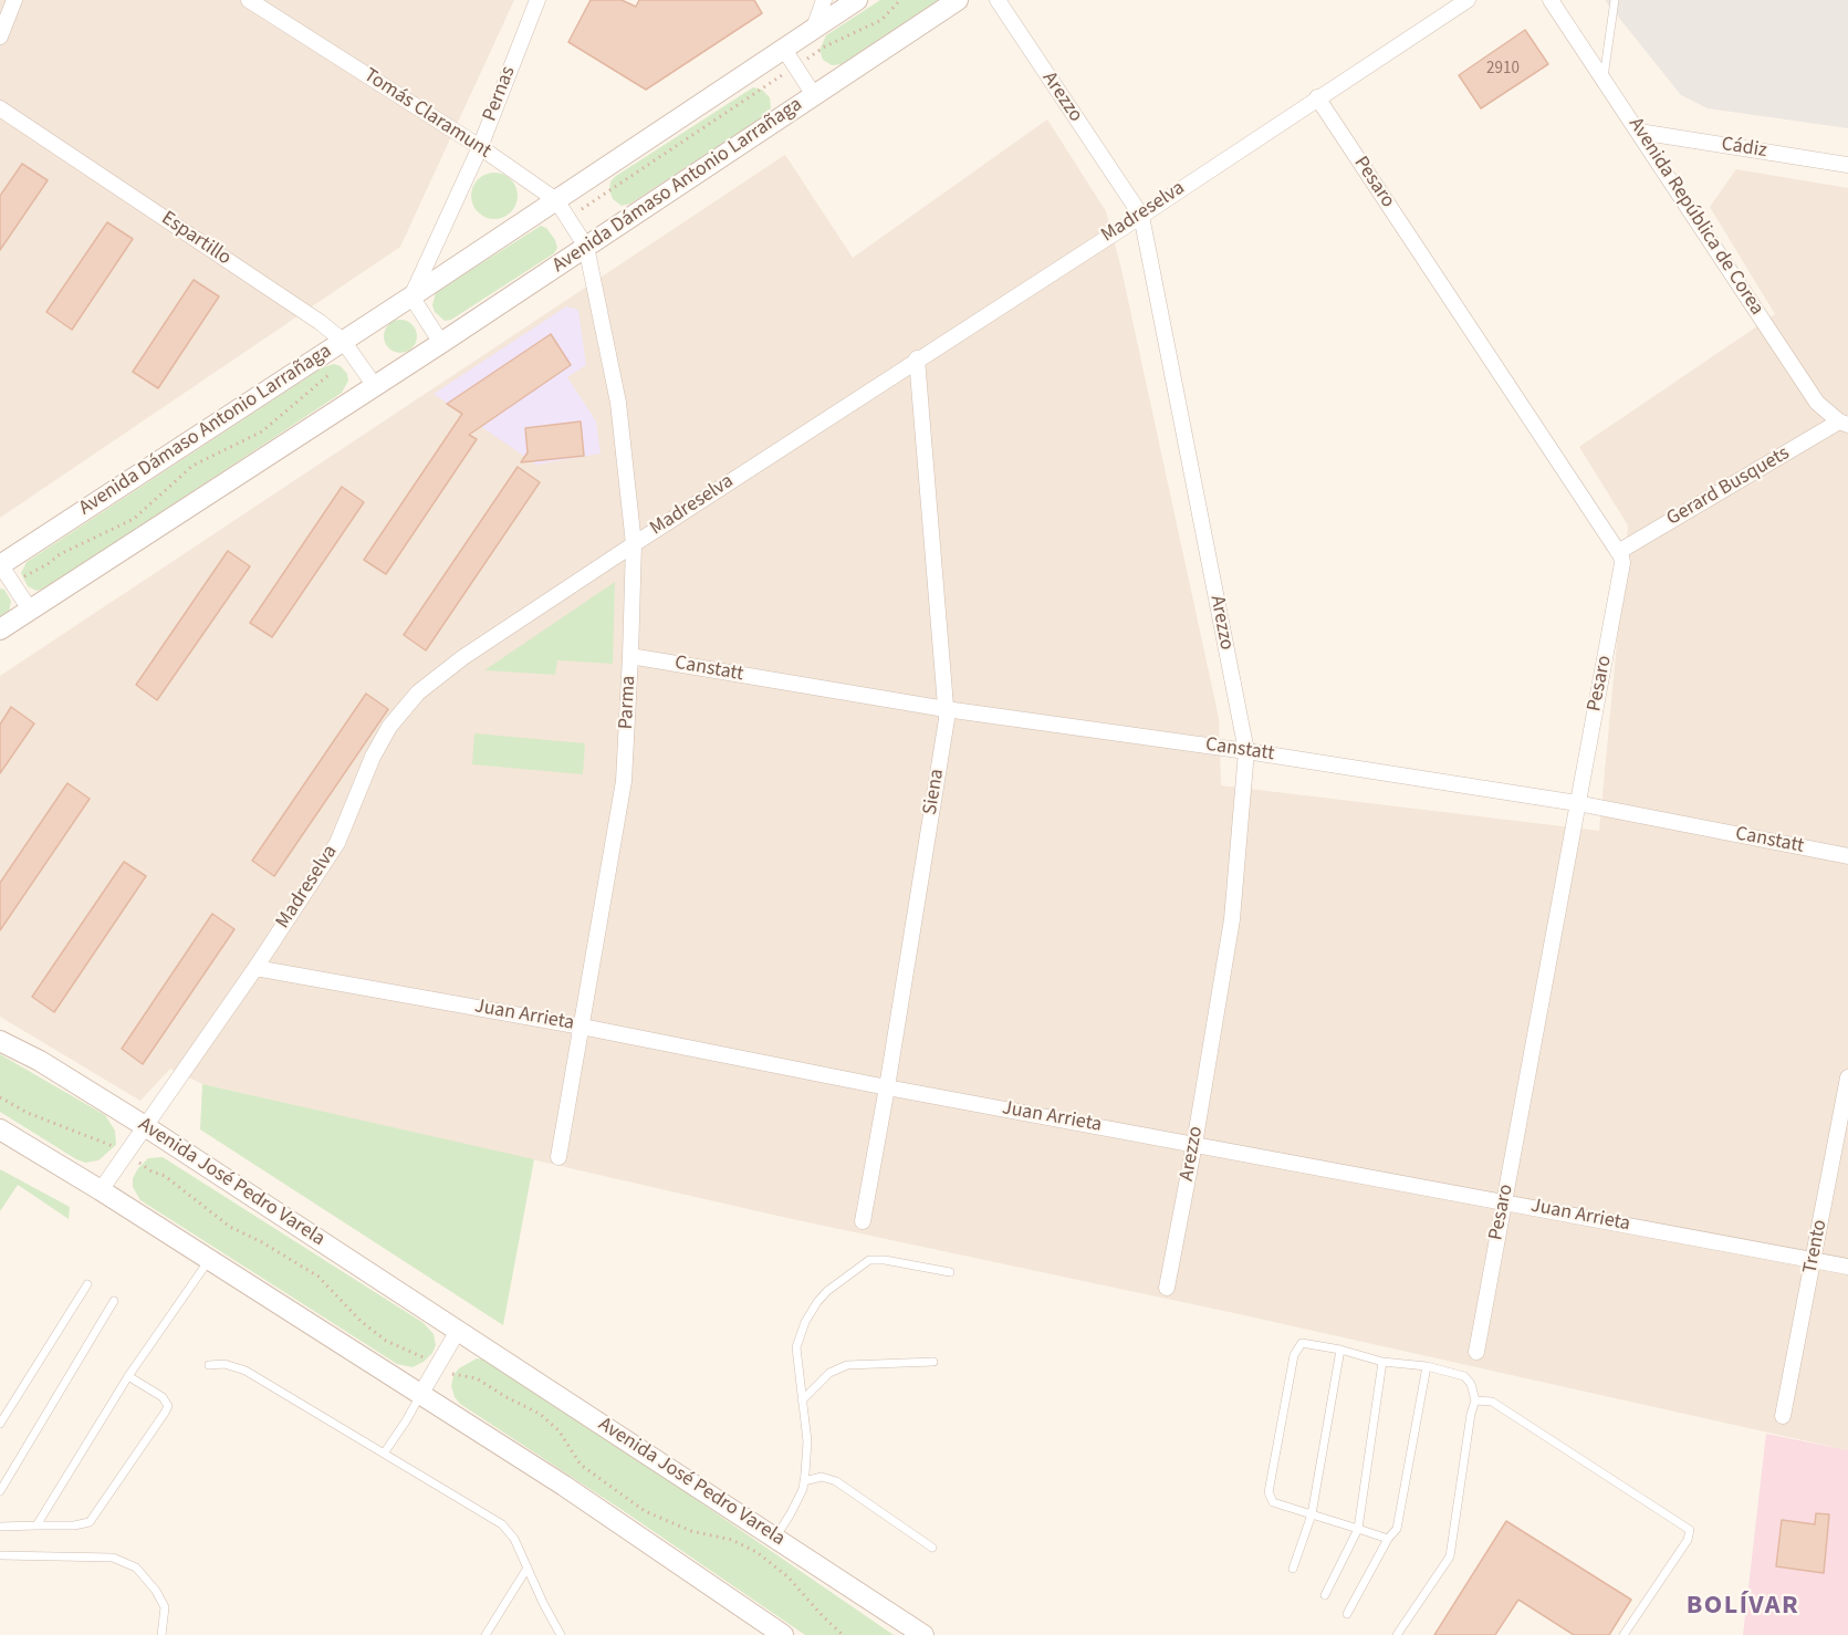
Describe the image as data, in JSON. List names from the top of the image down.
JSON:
{
  "streets": {
    "street": [
      "Pernas",
      "Arezzo",
      "Tomás Claramunt",
      "Cádiz",
      "Pesaro",
      "Avenida Dámaso Antonio Larrañaga",
      "Madreselva",
      "Avenida República de Corea",
      "Espartillo",
      "Gerard Busquets",
      "Canstatt",
      "Parma",
      "Siena",
      "Juan Arrieta",
      "Avenida José Pedro Varela",
      "Trento"
    ]
  },
  "crossings": [
    ["Pernas", "Tomás Claramunt"],
    ["Pernas", "Avenida Dámaso Antonio Larrañaga"],
    ["Arezzo", "Madreselva"],
    ["Arezzo", "Canstatt"],
    ["Arezzo", "Juan Arrieta"],
    ["Tomás Claramunt", "Avenida Dámaso Antonio Larrañaga"],
    ["Tomás Claramunt", "Parma"],
    ["Cádiz", "Avenida República de Corea"],
    ["Pesaro", "Madreselva"],
    ["Pesaro", "Gerard Busquets"],
    ["Pesaro", "Canstatt"],
    ["Pesaro", "Juan Arrieta"],
    ["Avenida Dámaso Antonio Larrañaga", "Espartillo"],
    ["Avenida Dámaso Antonio Larrañaga", "Parma"],
    ["Madreselva", "Parma"],
    ["Madreselva", "Siena"],
    ["Madreselva", "Juan Arrieta"],
    ["Madreselva", "Avenida José Pedro Varela"],
    ["Avenida República de Corea", "Gerard Busquets"],
    ["Canstatt", "Parma"],
    ["Canstatt", "Siena"],
    ["Parma", "Juan Arrieta"],
    ["Siena", "Juan Arrieta"],
    ["Juan Arrieta", "Trento"]
  ],
  "districts": ["BOLÍVAR"],
  "house_numbers": ["2910"]
}
